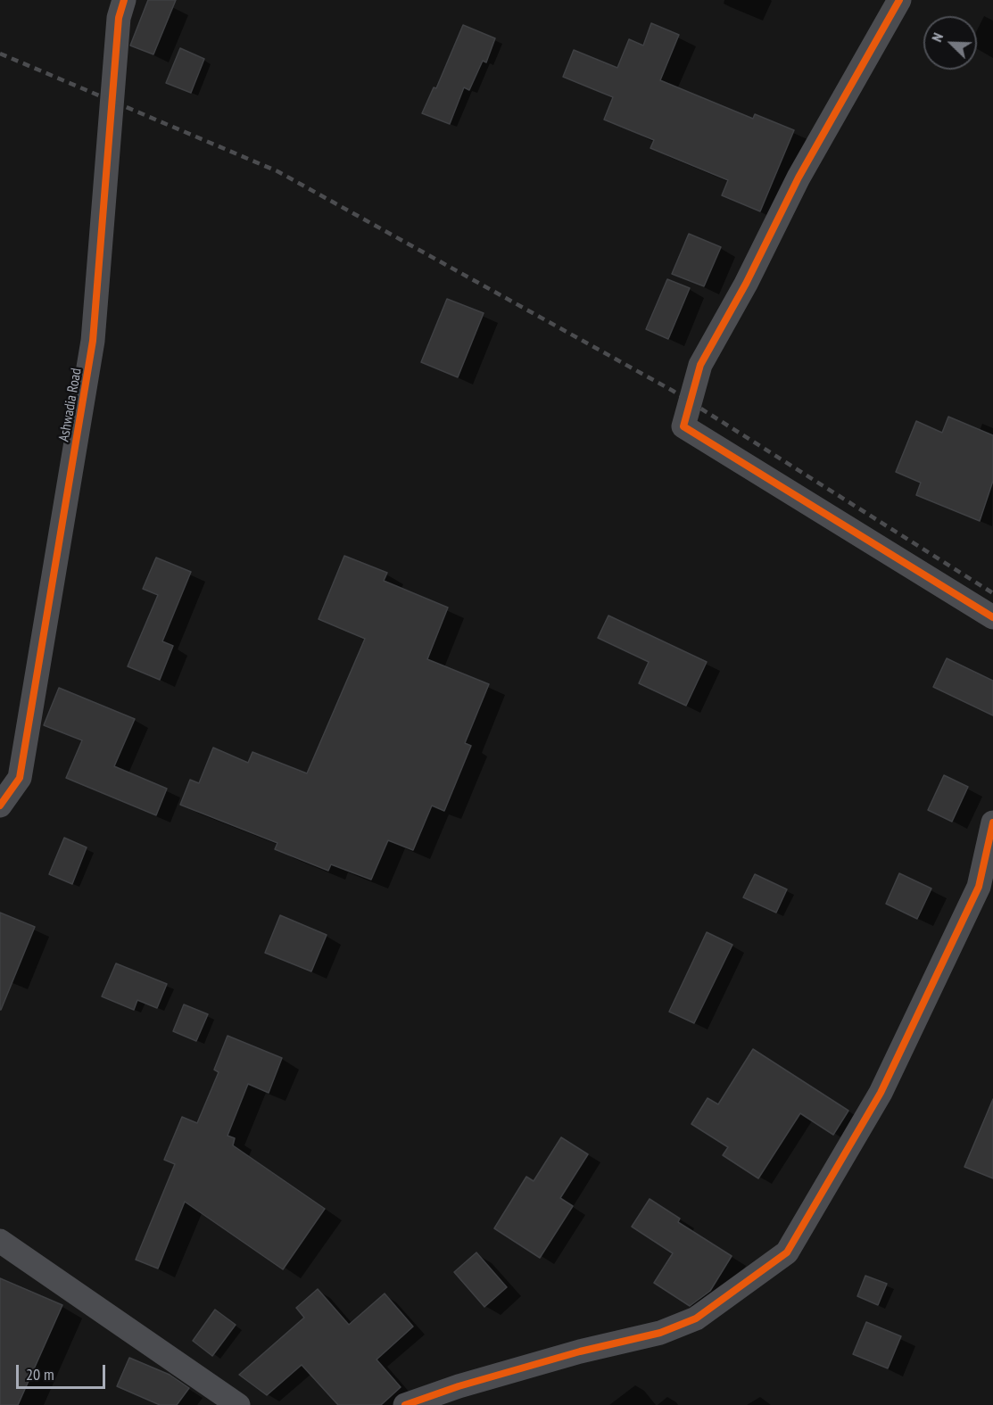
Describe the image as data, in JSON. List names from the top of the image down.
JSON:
{
  "streets": {
    "street": ["Ashwadia Road"]
  },
  "scale_bar": "20 m",
  "north": "top left"
}
